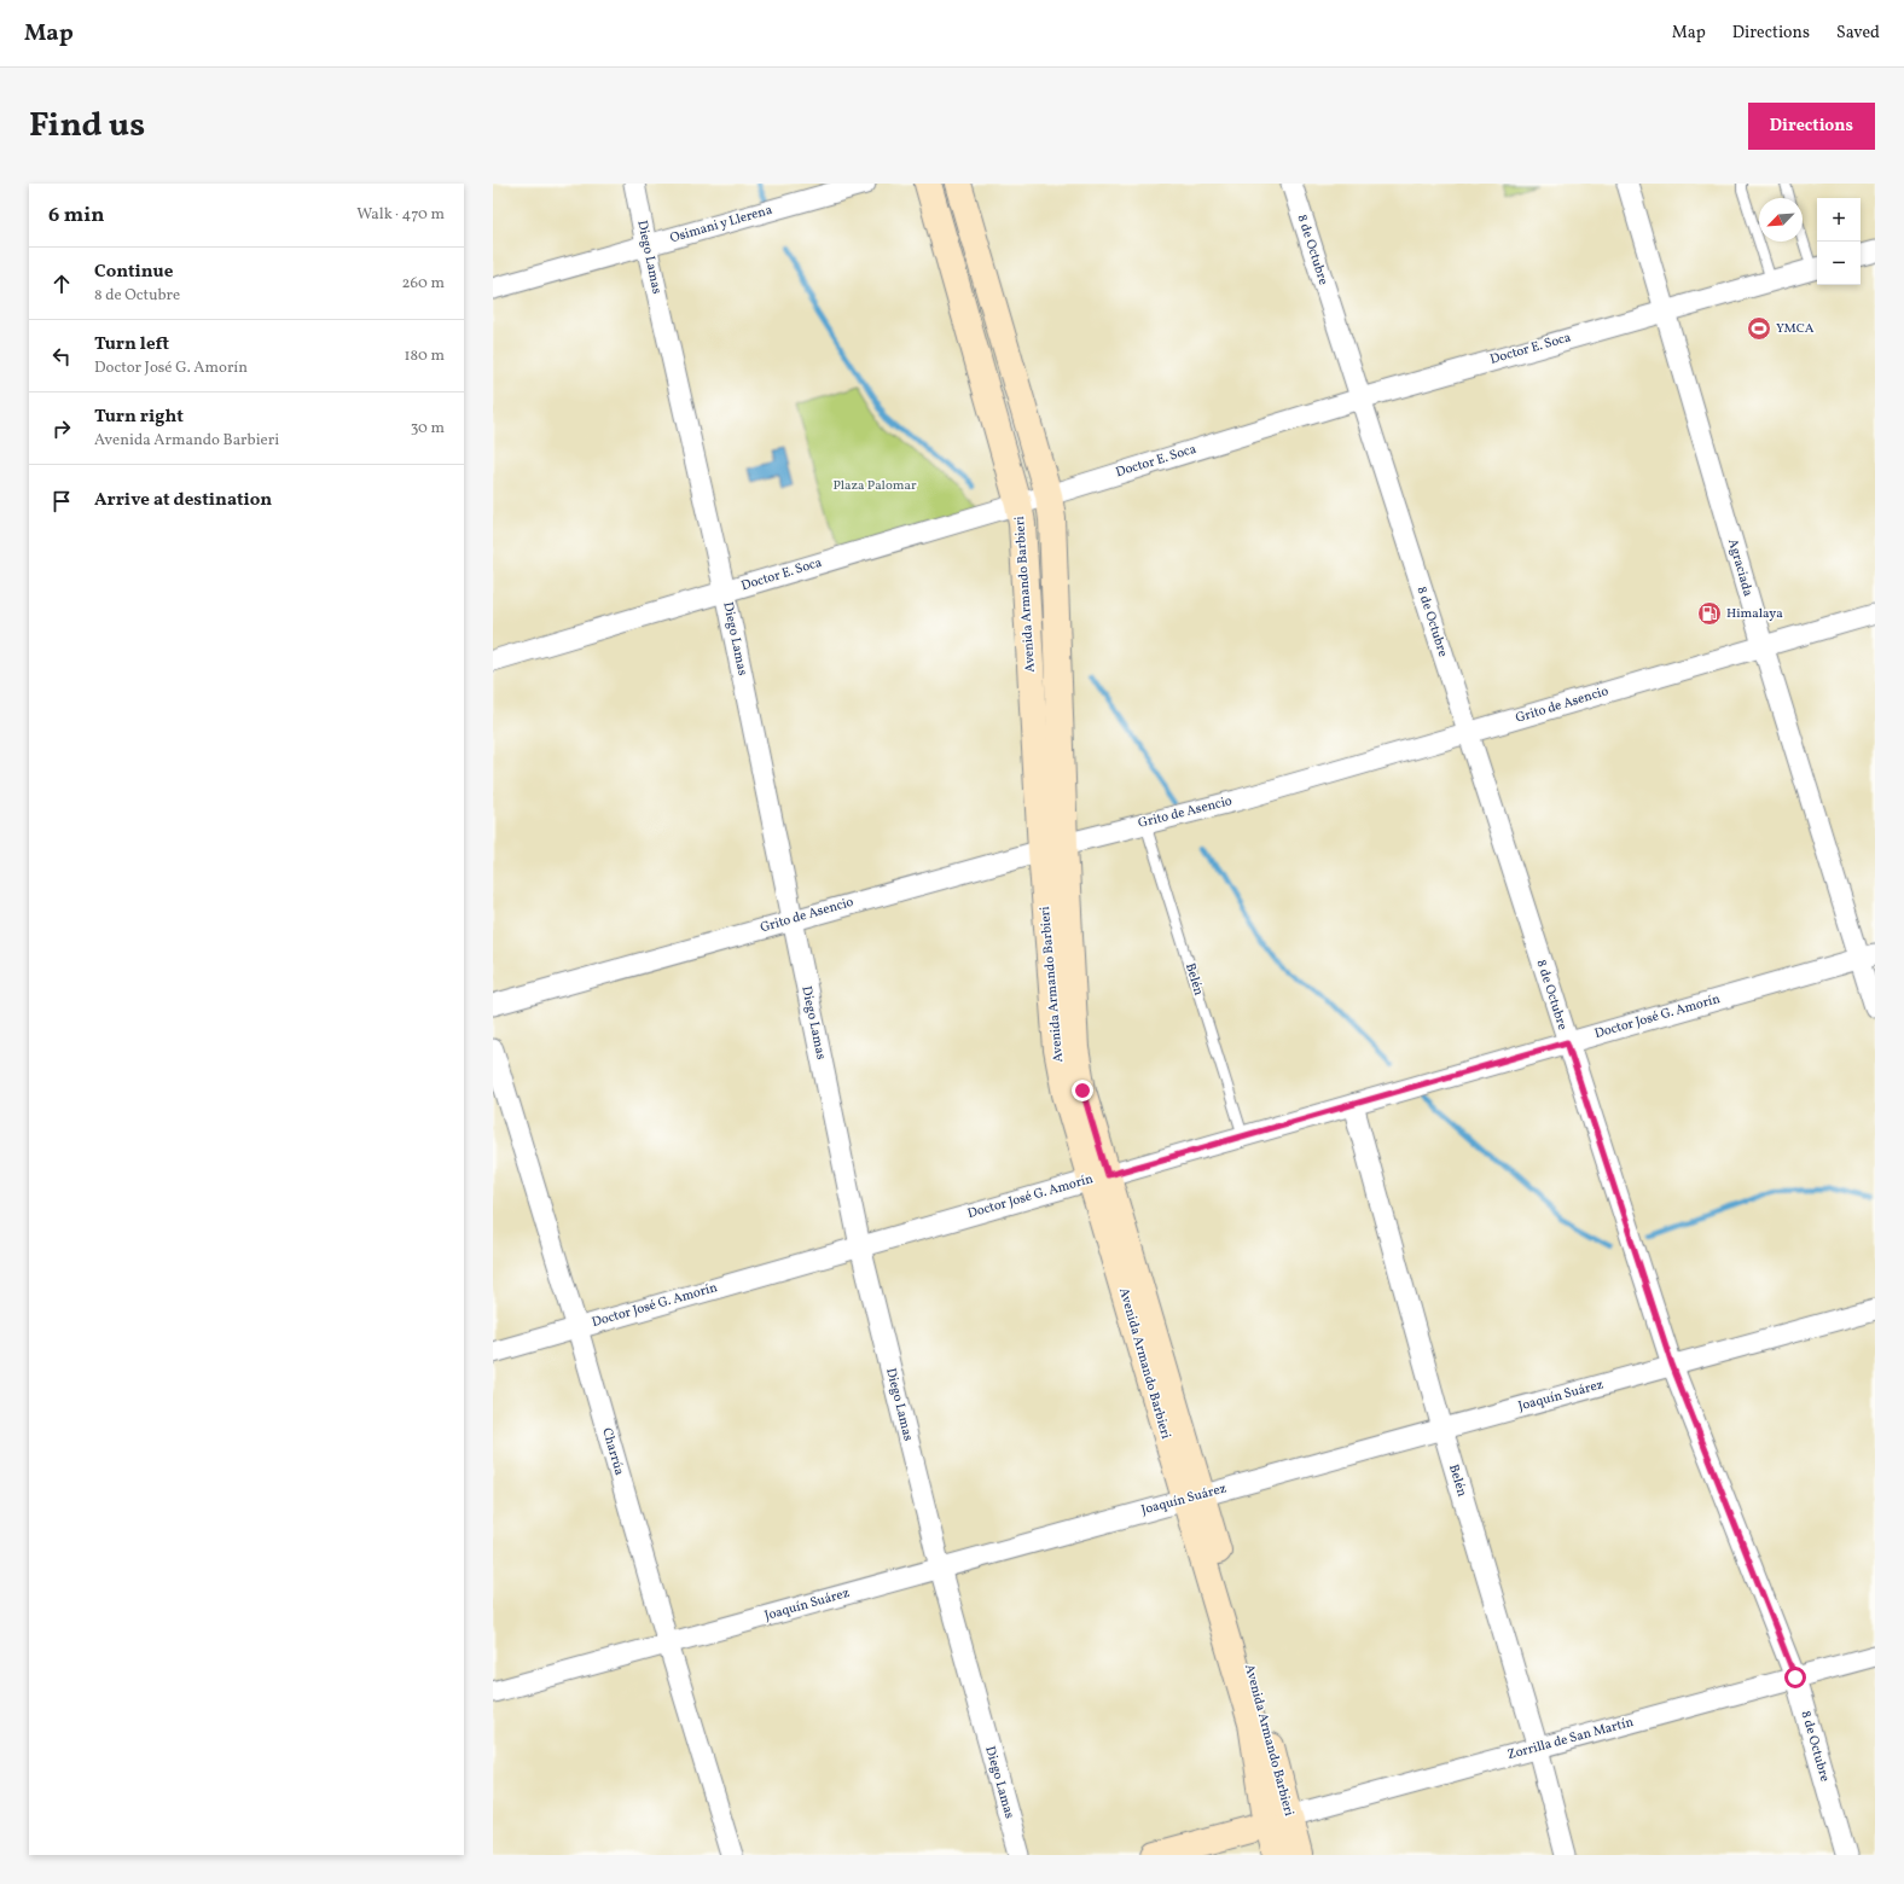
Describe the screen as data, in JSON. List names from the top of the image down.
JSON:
{
  "streets": {
    "street": [
      "Osimani y Llerena",
      "8 de Octubre",
      "Diego Lamas",
      "Doctor E. Soca",
      "Agraciada",
      "Avenida Armando Barbieri",
      "Grito de Asencio",
      "Belén",
      "Doctor José G. Amorín",
      "Joaquín Suárez",
      "Charrúa",
      "Zorrilla de San Martín"
    ]
  },
  "crossings": [
    ["Osimani y Llerena", "Diego Lamas"],
    ["8 de Octubre", "Doctor E. Soca"],
    ["8 de Octubre", "Grito de Asencio"],
    ["8 de Octubre", "Doctor José G. Amorín"],
    ["8 de Octubre", "Joaquín Suárez"],
    ["8 de Octubre", "Zorrilla de San Martín"],
    ["Diego Lamas", "Doctor E. Soca"],
    ["Diego Lamas", "Grito de Asencio"],
    ["Diego Lamas", "Doctor José G. Amorín"],
    ["Diego Lamas", "Joaquín Suárez"],
    ["Doctor E. Soca", "Agraciada"],
    ["Doctor E. Soca", "Avenida Armando Barbieri"],
    ["Agraciada", "Grito de Asencio"],
    ["Agraciada", "Doctor José G. Amorín"],
    ["Avenida Armando Barbieri", "Grito de Asencio"],
    ["Avenida Armando Barbieri", "Doctor José G. Amorín"],
    ["Avenida Armando Barbieri", "Joaquín Suárez"],
    ["Avenida Armando Barbieri", "Zorrilla de San Martín"],
    ["Grito de Asencio", "Belén"],
    ["Belén", "Doctor José G. Amorín"],
    ["Belén", "Joaquín Suárez"],
    ["Belén", "Zorrilla de San Martín"],
    ["Doctor José G. Amorín", "Charrúa"],
    ["Joaquín Suárez", "Charrúa"]
  ],
  "parks": ["Plaza Palomar"],
  "places": {
    "sports": ["YMCA"],
    "fuel station": ["Himalaya"]
  },
  "north": "bottom left",
  "page": {
    "header": "Map",
    "nav": ["Map", "Directions", "Saved"],
    "title": "Find us",
    "buttons": "Directions",
    "heading": ["6 min", "Walk · 470 m"],
    "map_buttons": ["+", "−"],
    "list": [
      ["Continue", "8 de Octubre", "260 m"],
      ["Turn left", "Doctor José G. Amorín", "180 m"],
      ["Turn right", "Avenida Armando Barbieri", "30 m"],
      "Arrive at destination"
    ]
  }
}
